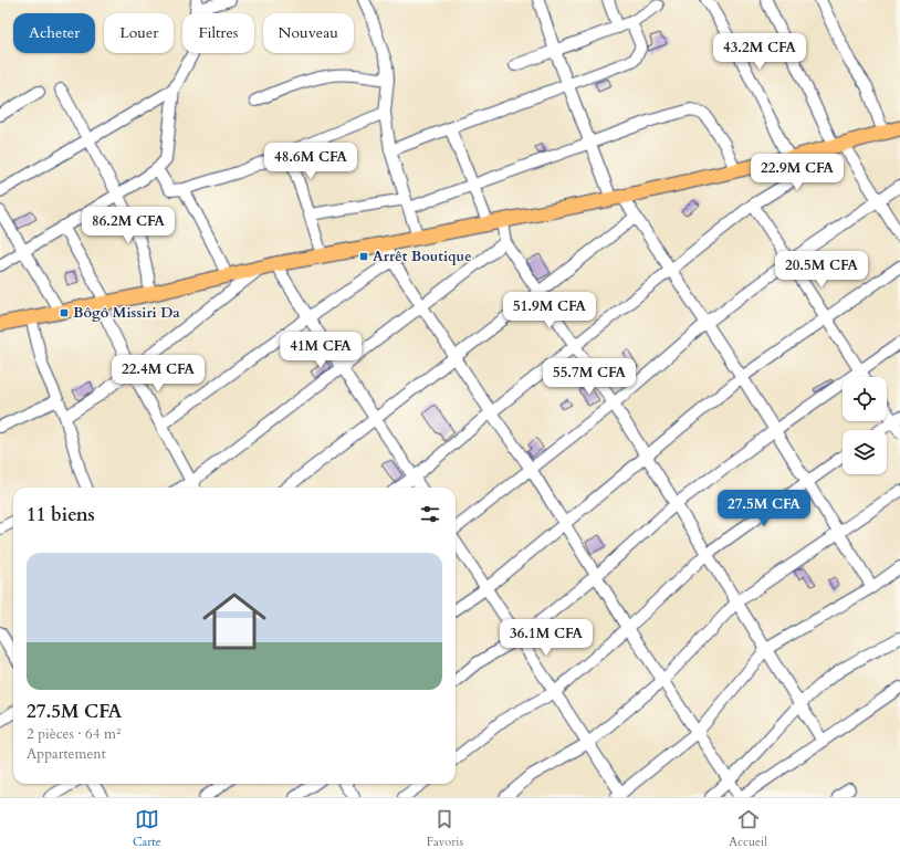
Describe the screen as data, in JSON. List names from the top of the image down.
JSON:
{
  "places": {
    "transit": ["Arrêt Boutique", "Bôgô Missiri Da"]
  },
  "page": {
    "chip": [
      "Acheter",
      "Louer",
      "Filtres",
      "Nouveau"
    ],
    "price": [
      "43.2M CFA",
      "48.6M CFA",
      "22.9M CFA",
      "86.2M CFA",
      "20.5M CFA",
      "51.9M CFA",
      "41M CFA",
      "22.4M CFA",
      "55.7M CFA",
      "27.5M CFA",
      "36.1M CFA"
    ],
    "heading": "11 biens",
    "list": [
      {
        "name": "27.5M CFA",
        "note": "2 pièces · 64 m² · Appartement"
      }
    ],
    "tabs": ["Carte", "Favoris", "Accueil"]
  }
}
